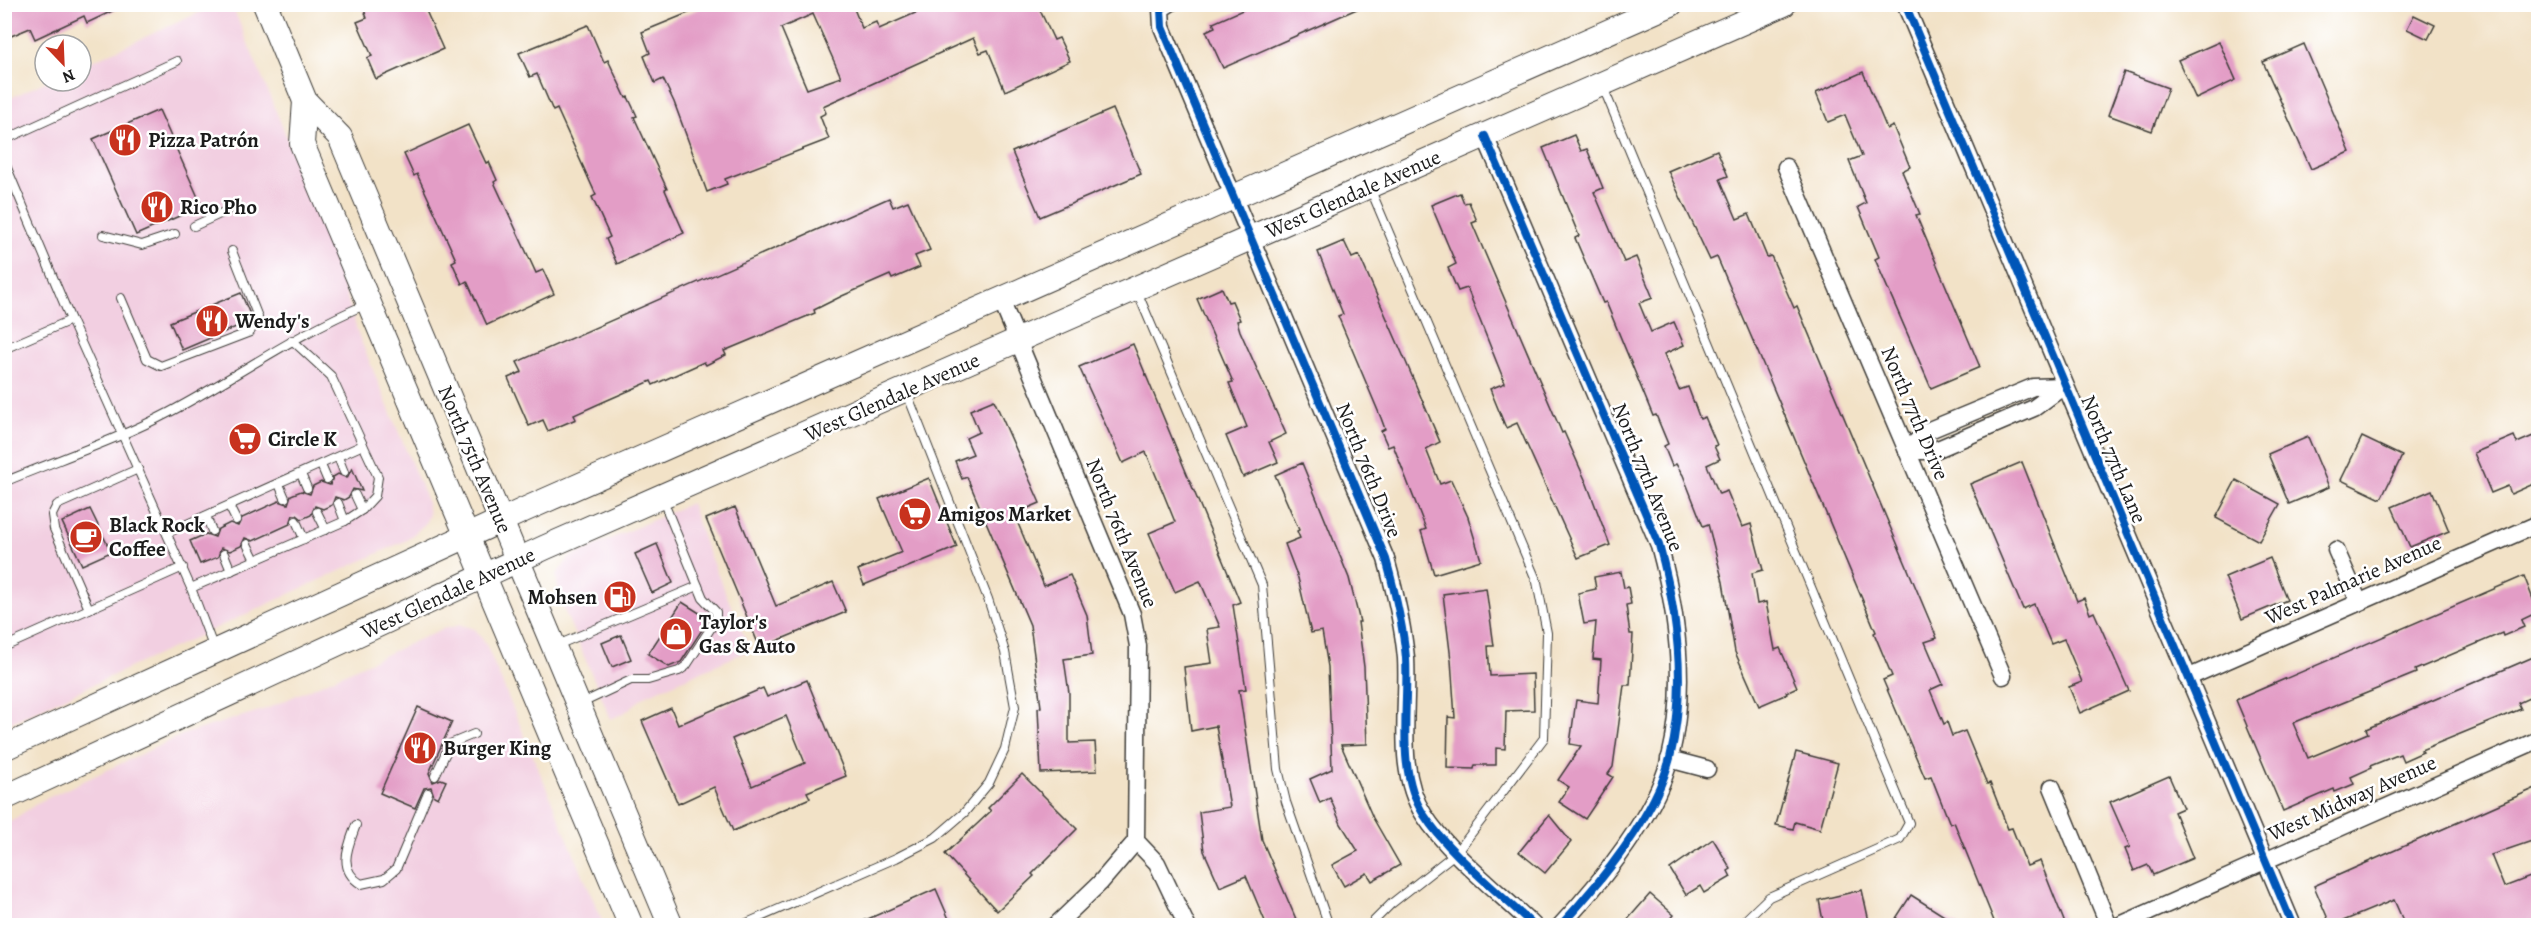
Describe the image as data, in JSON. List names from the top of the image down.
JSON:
{
  "streets": {
    "main road": ["West Glendale Avenue", "North 75th Avenue"],
    "street": [
      "North 77th Drive",
      "North 77th Lane",
      "North 76th Drive",
      "North 77th Avenue",
      "North 76th Avenue",
      "West Palmarie Avenue",
      "West Midway Avenue"
    ]
  },
  "crossings": [
    ["West Glendale Avenue", "North 75th Avenue"],
    ["West Glendale Avenue", "North 76th Drive"],
    ["West Glendale Avenue", "North 77th Avenue"],
    ["West Glendale Avenue", "North 76th Avenue"],
    ["North 77th Lane", "West Palmarie Avenue"],
    ["North 77th Lane", "West Midway Avenue"]
  ],
  "places": {
    "restaurant": [
      "Pizza Patrón",
      "Rico Pho",
      "Wendy's",
      "Burger King"
    ],
    "supermarket": ["Circle K", "Amigos Market"],
    "cafe": ["Black Rock Coffee"],
    "fuel station": ["Mohsen"],
    "shop": ["Taylor's Gas & Auto"]
  },
  "north": "bottom right"
}
